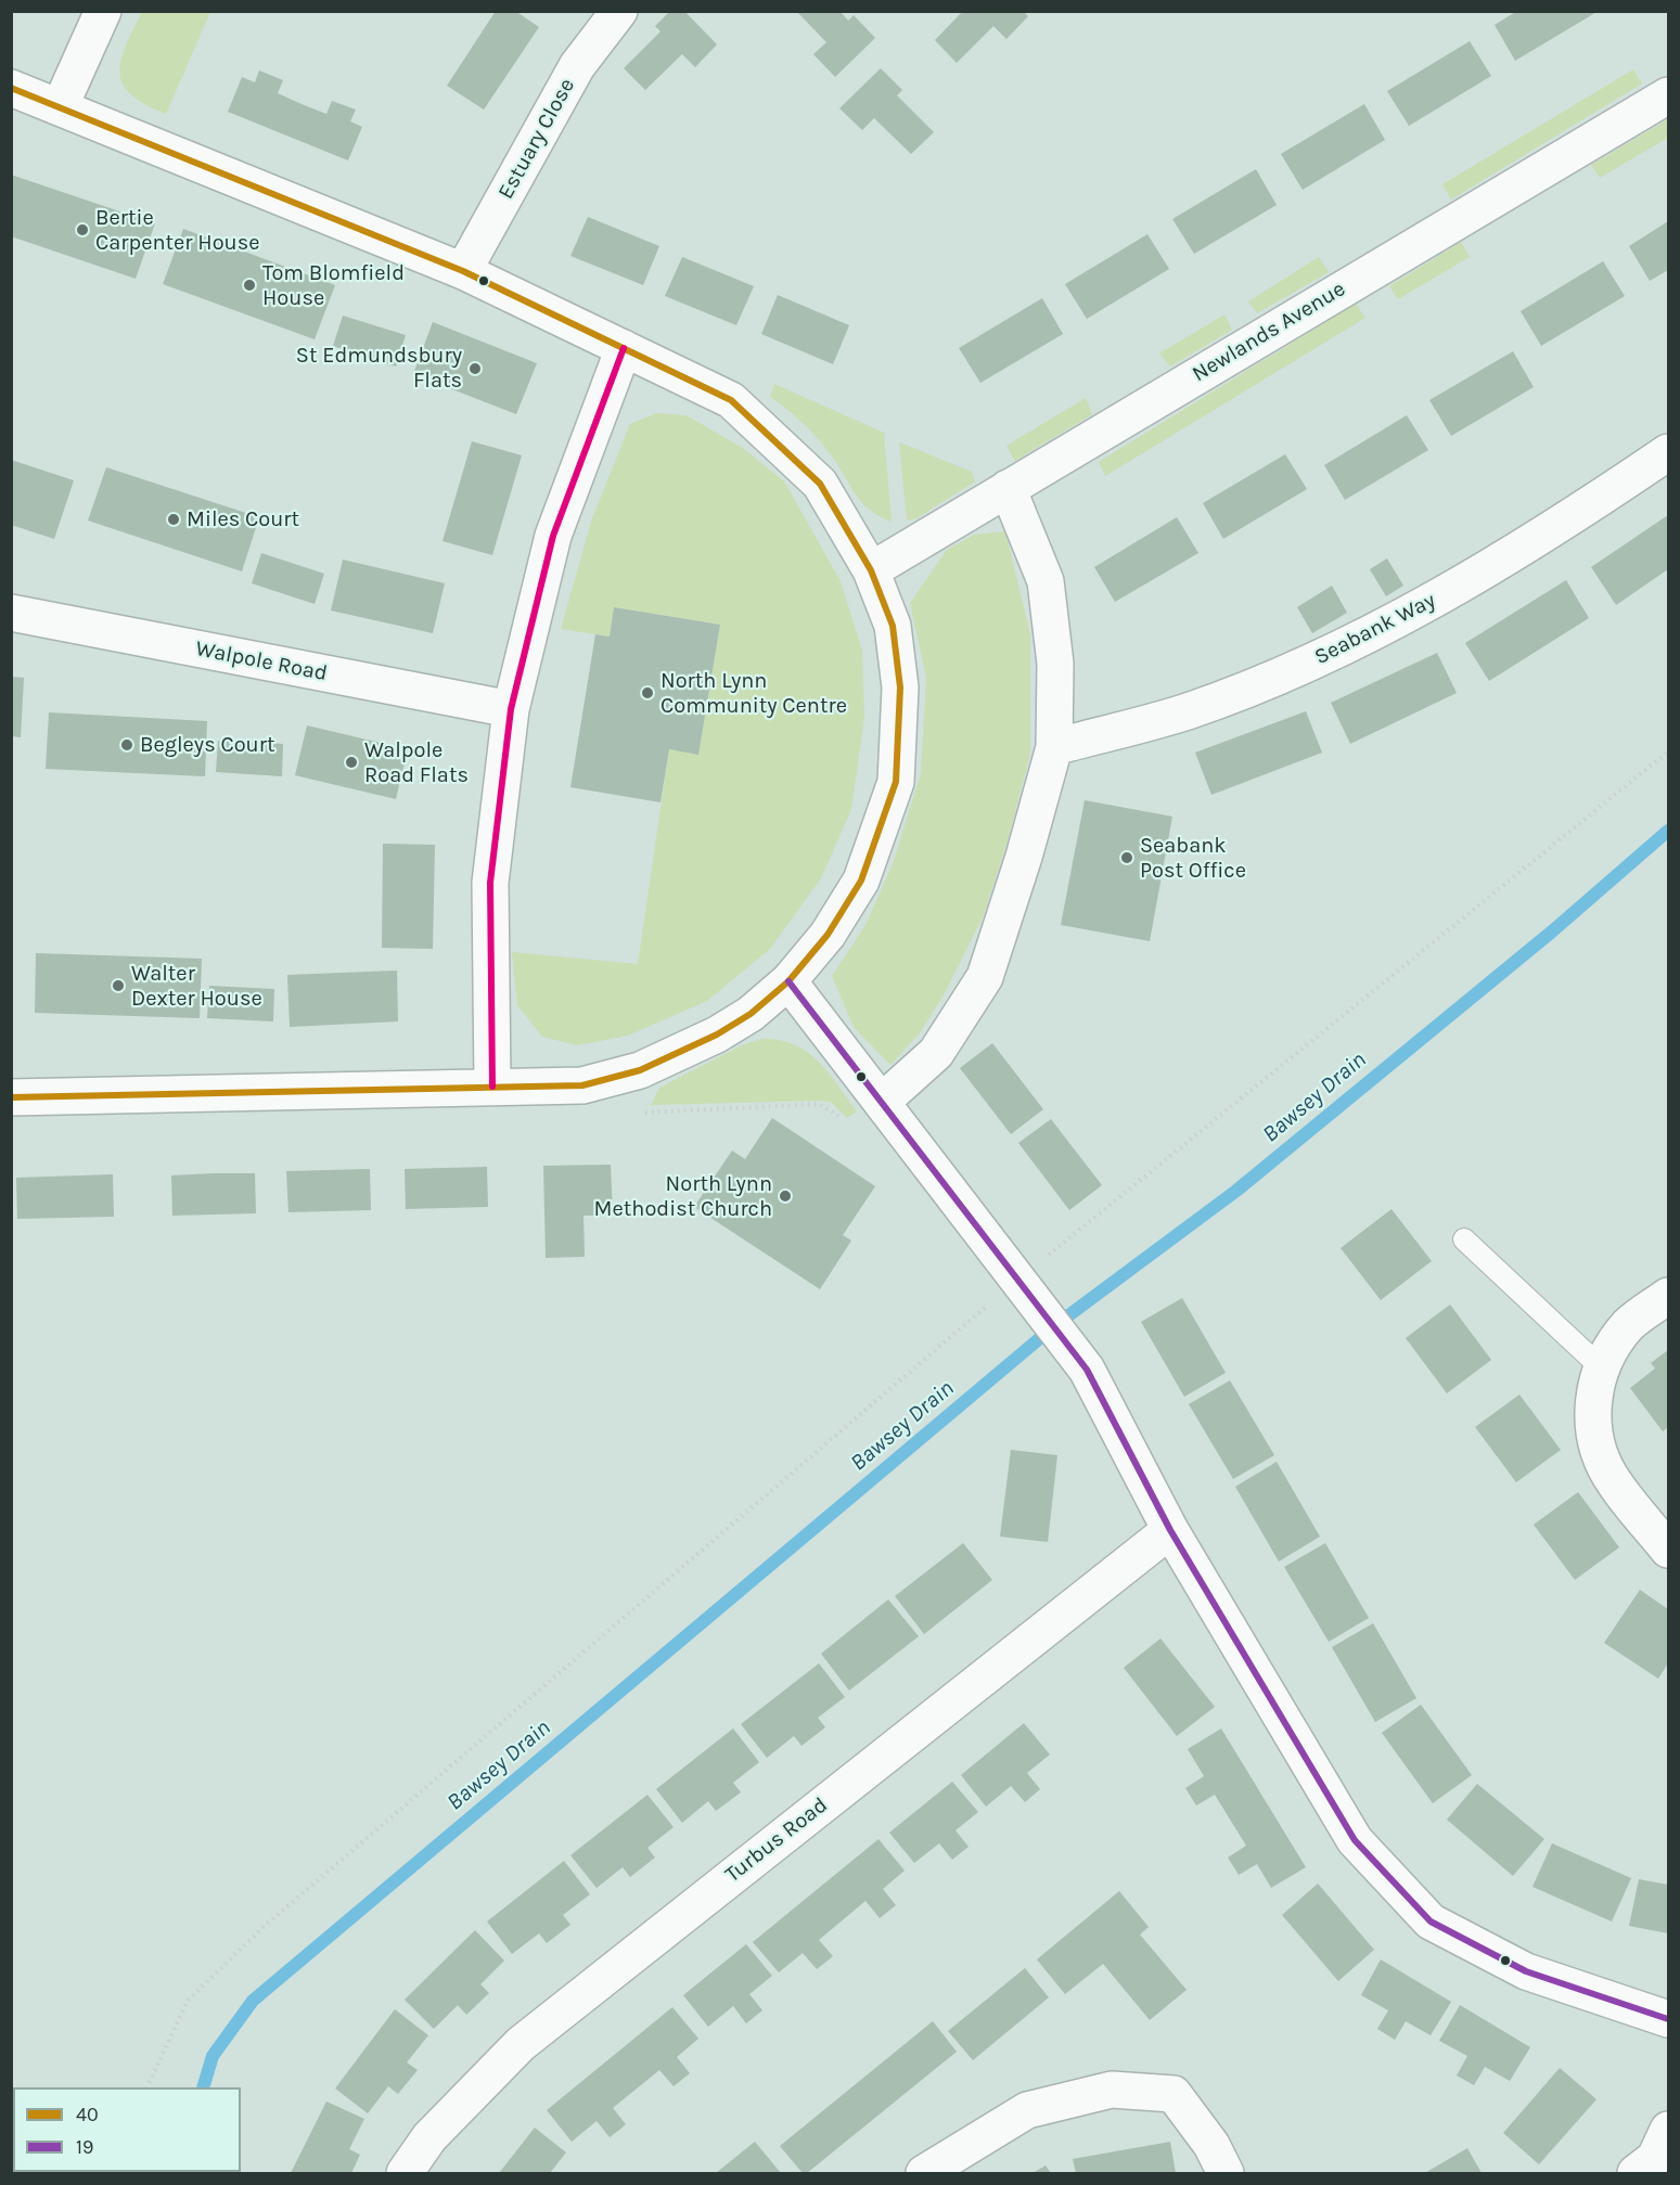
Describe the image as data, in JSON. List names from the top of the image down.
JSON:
{
  "streets": {
    "street": [
      "Estuary Close",
      "Newlands Avenue",
      "Seabank Way",
      "Walpole Road",
      "Turbus Road"
    ]
  },
  "water": ["Bawsey Drain"],
  "places": [
    "Bertie Carpenter House",
    "Tom Blomfield House",
    "St Edmundsbury Flats",
    "Miles Court",
    "North Lynn Community Centre",
    "Begleys Court",
    "Walpole Road Flats",
    "Seabank Post Office",
    "Walter Dexter House",
    "North Lynn Methodist Church"
  ],
  "lines": ["transit line 40", "transit line 19"],
  "legend": ["40", "19"]
}
